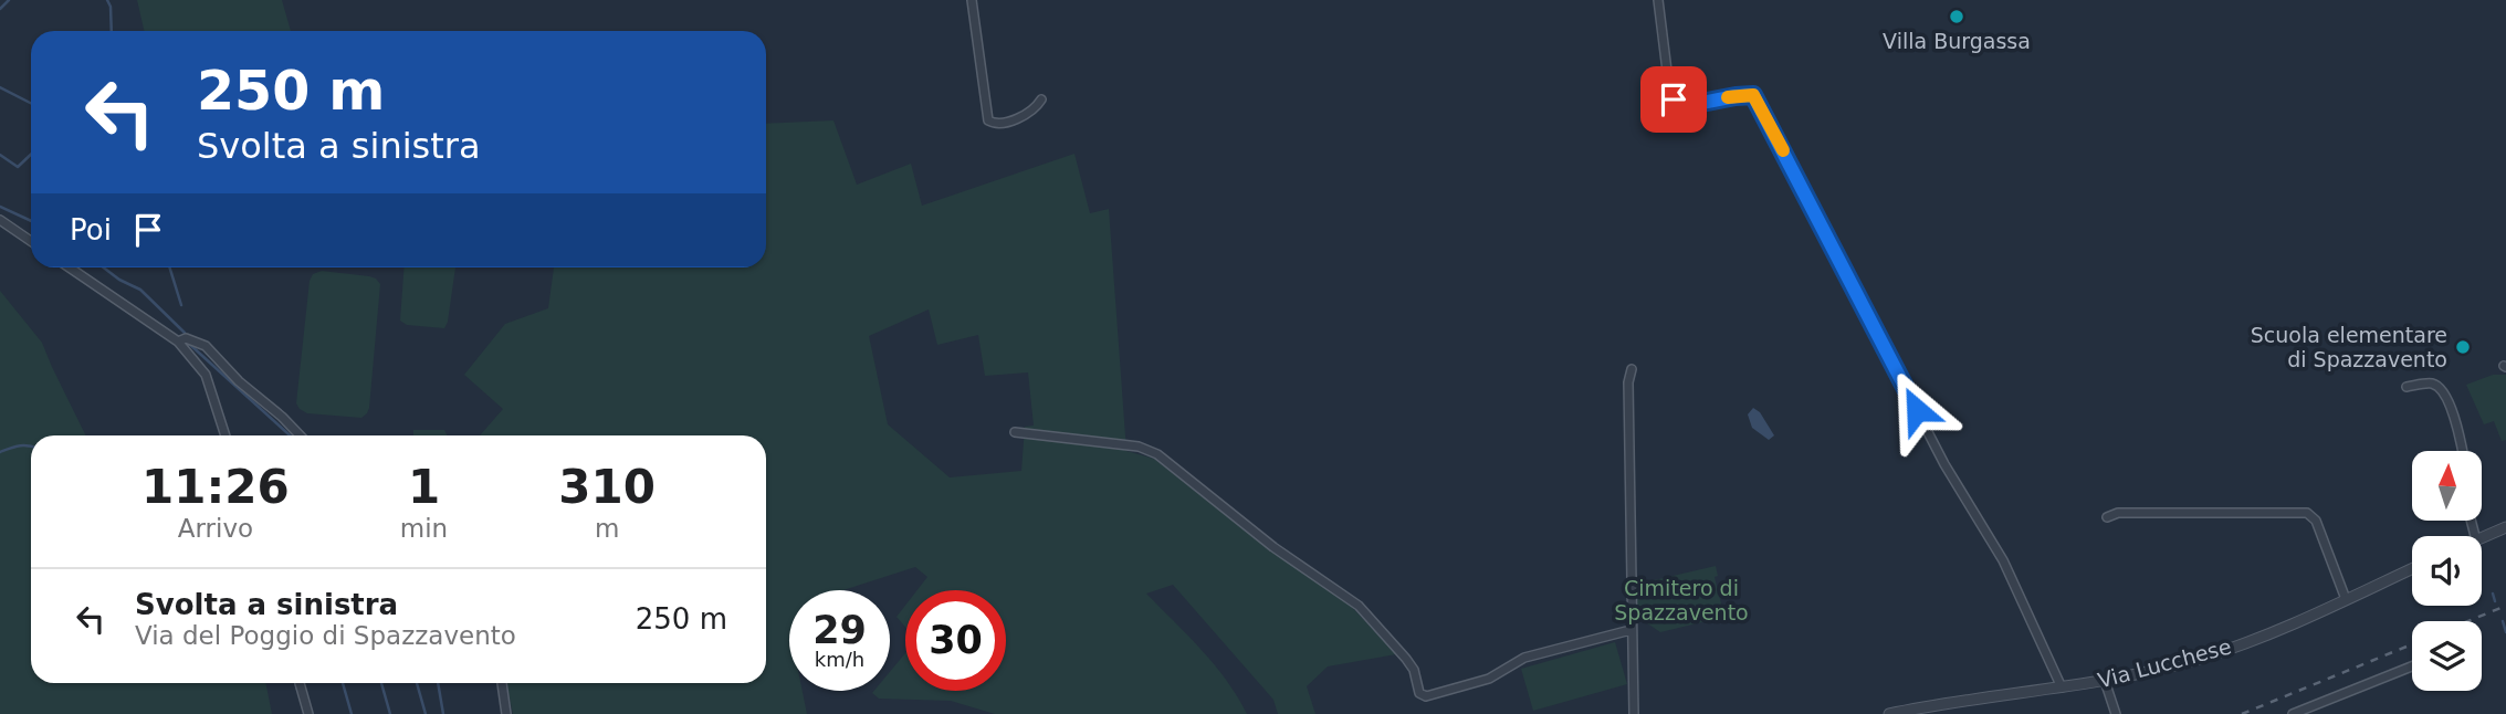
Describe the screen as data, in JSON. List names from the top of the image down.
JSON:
{
  "streets": {
    "street": ["Via Lucchese"]
  },
  "parks": ["Cimitero di Spazzavento"],
  "places": ["Villa Burgassa", "Scuola elementare di Spazzavento"],
  "north": "top",
  "page": {
    "turn": ["250 m", "Svolta a sinistra"],
    "then": "Poi",
    "eta": [
      "11:26",
      "Arrivo",
      "1",
      "min",
      "310",
      "m"
    ],
    "list": [
      {
        "name": "Svolta a sinistra",
        "note": "Via del Poggio di Spazzavento",
        "value": "250 m"
      }
    ],
    "speed": "29 km/h",
    "limit": "30"
  }
}
